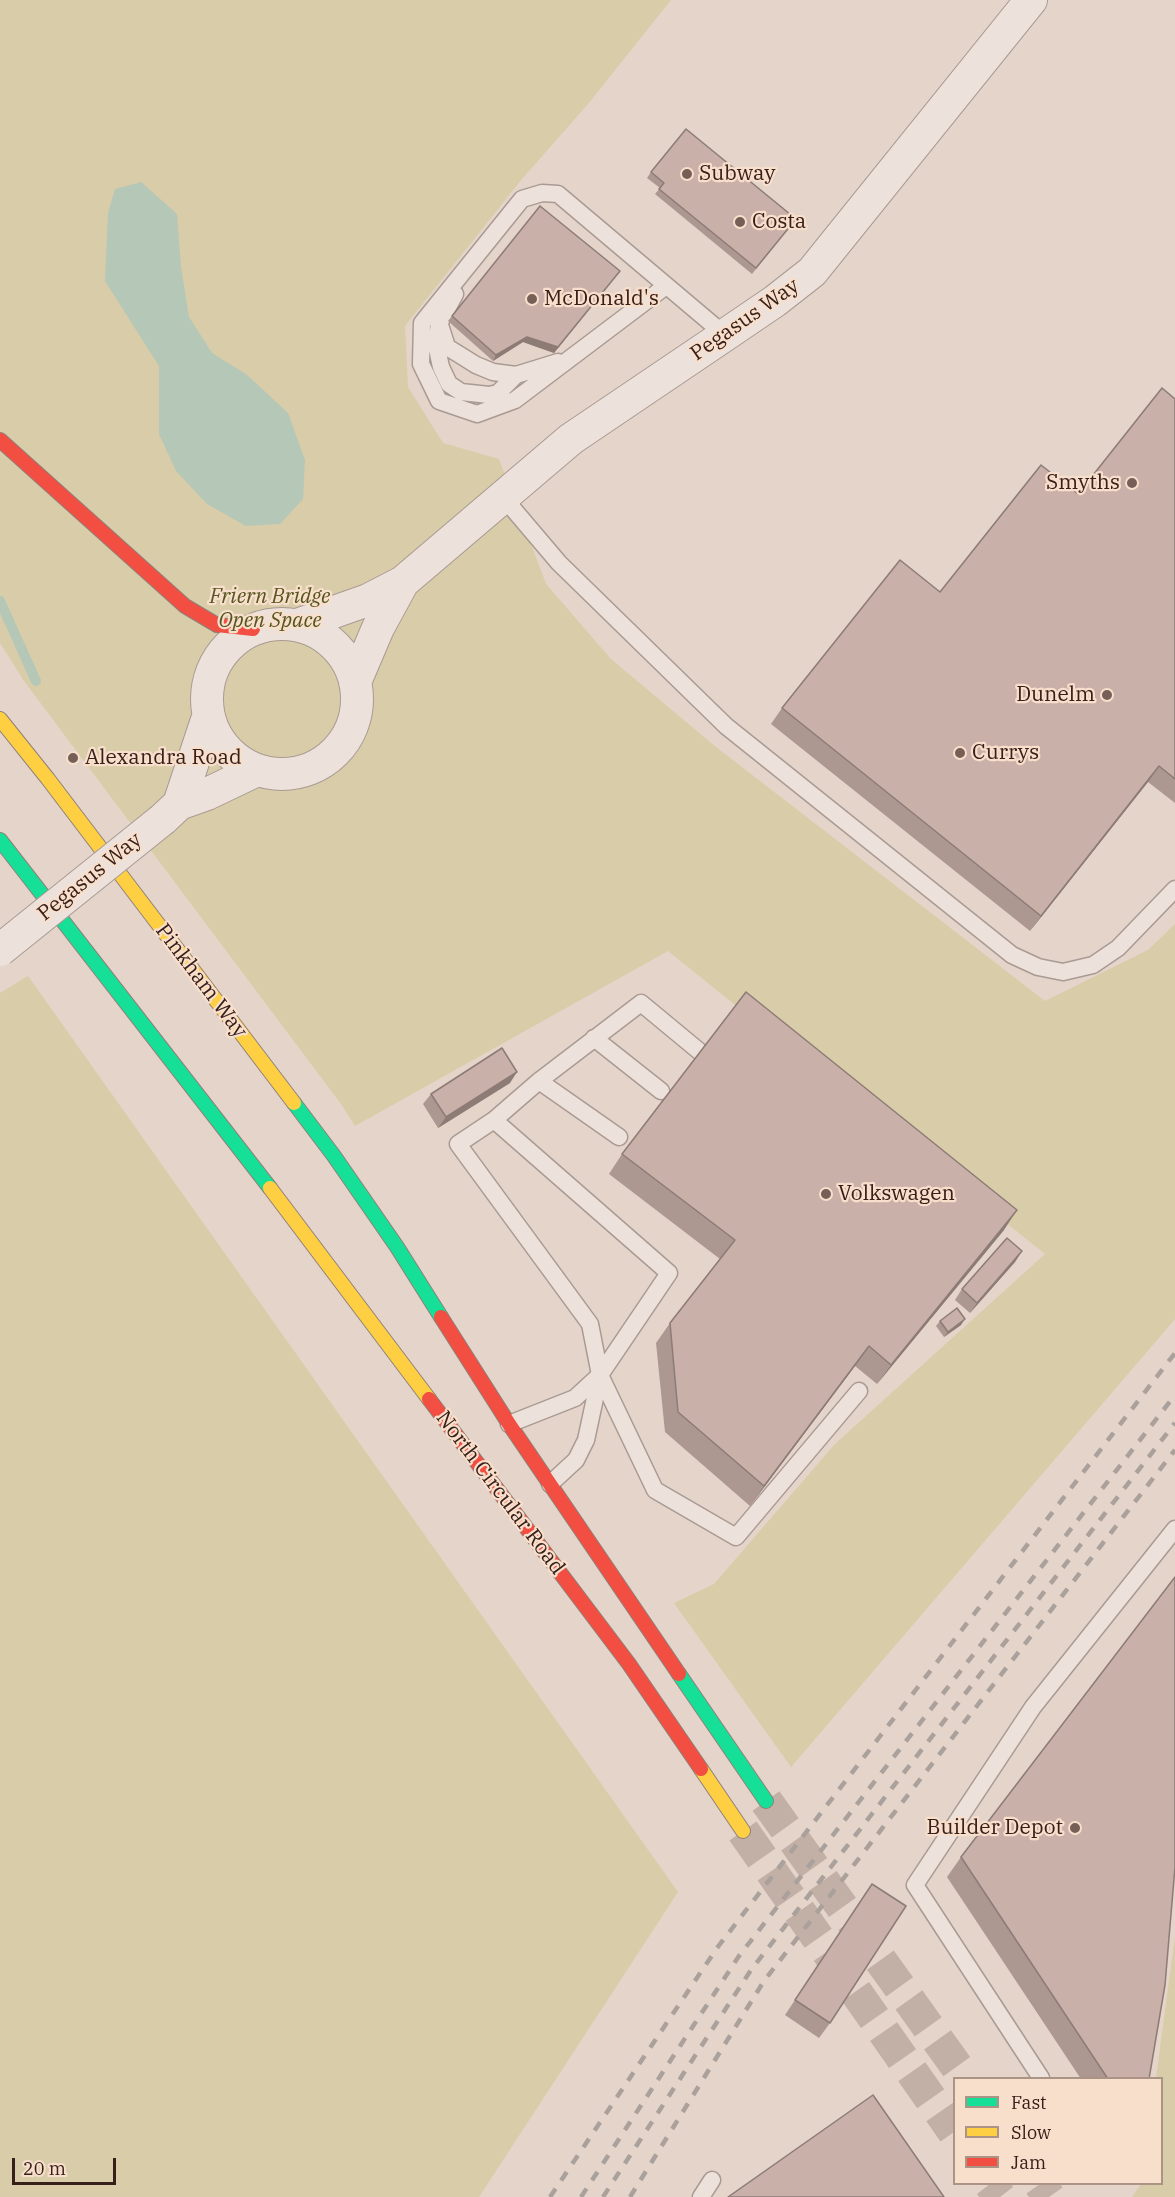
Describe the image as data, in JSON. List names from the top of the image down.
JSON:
{
  "streets": {
    "highway": ["Pinkham Way", "North Circular Road"],
    "street": ["Pegasus Way"]
  },
  "crossings": [
    ["Pinkham Way", "North Circular Road"]
  ],
  "parks": ["Friern Bridge Open Space"],
  "places": [
    "Subway",
    "Costa",
    "McDonald's",
    "Smyths",
    "Dunelm",
    "Currys",
    "Alexandra Road",
    "Volkswagen",
    "Builder Depot"
  ],
  "legend": ["Fast", "Slow", "Jam"],
  "scale_bar": "20 m"
}
